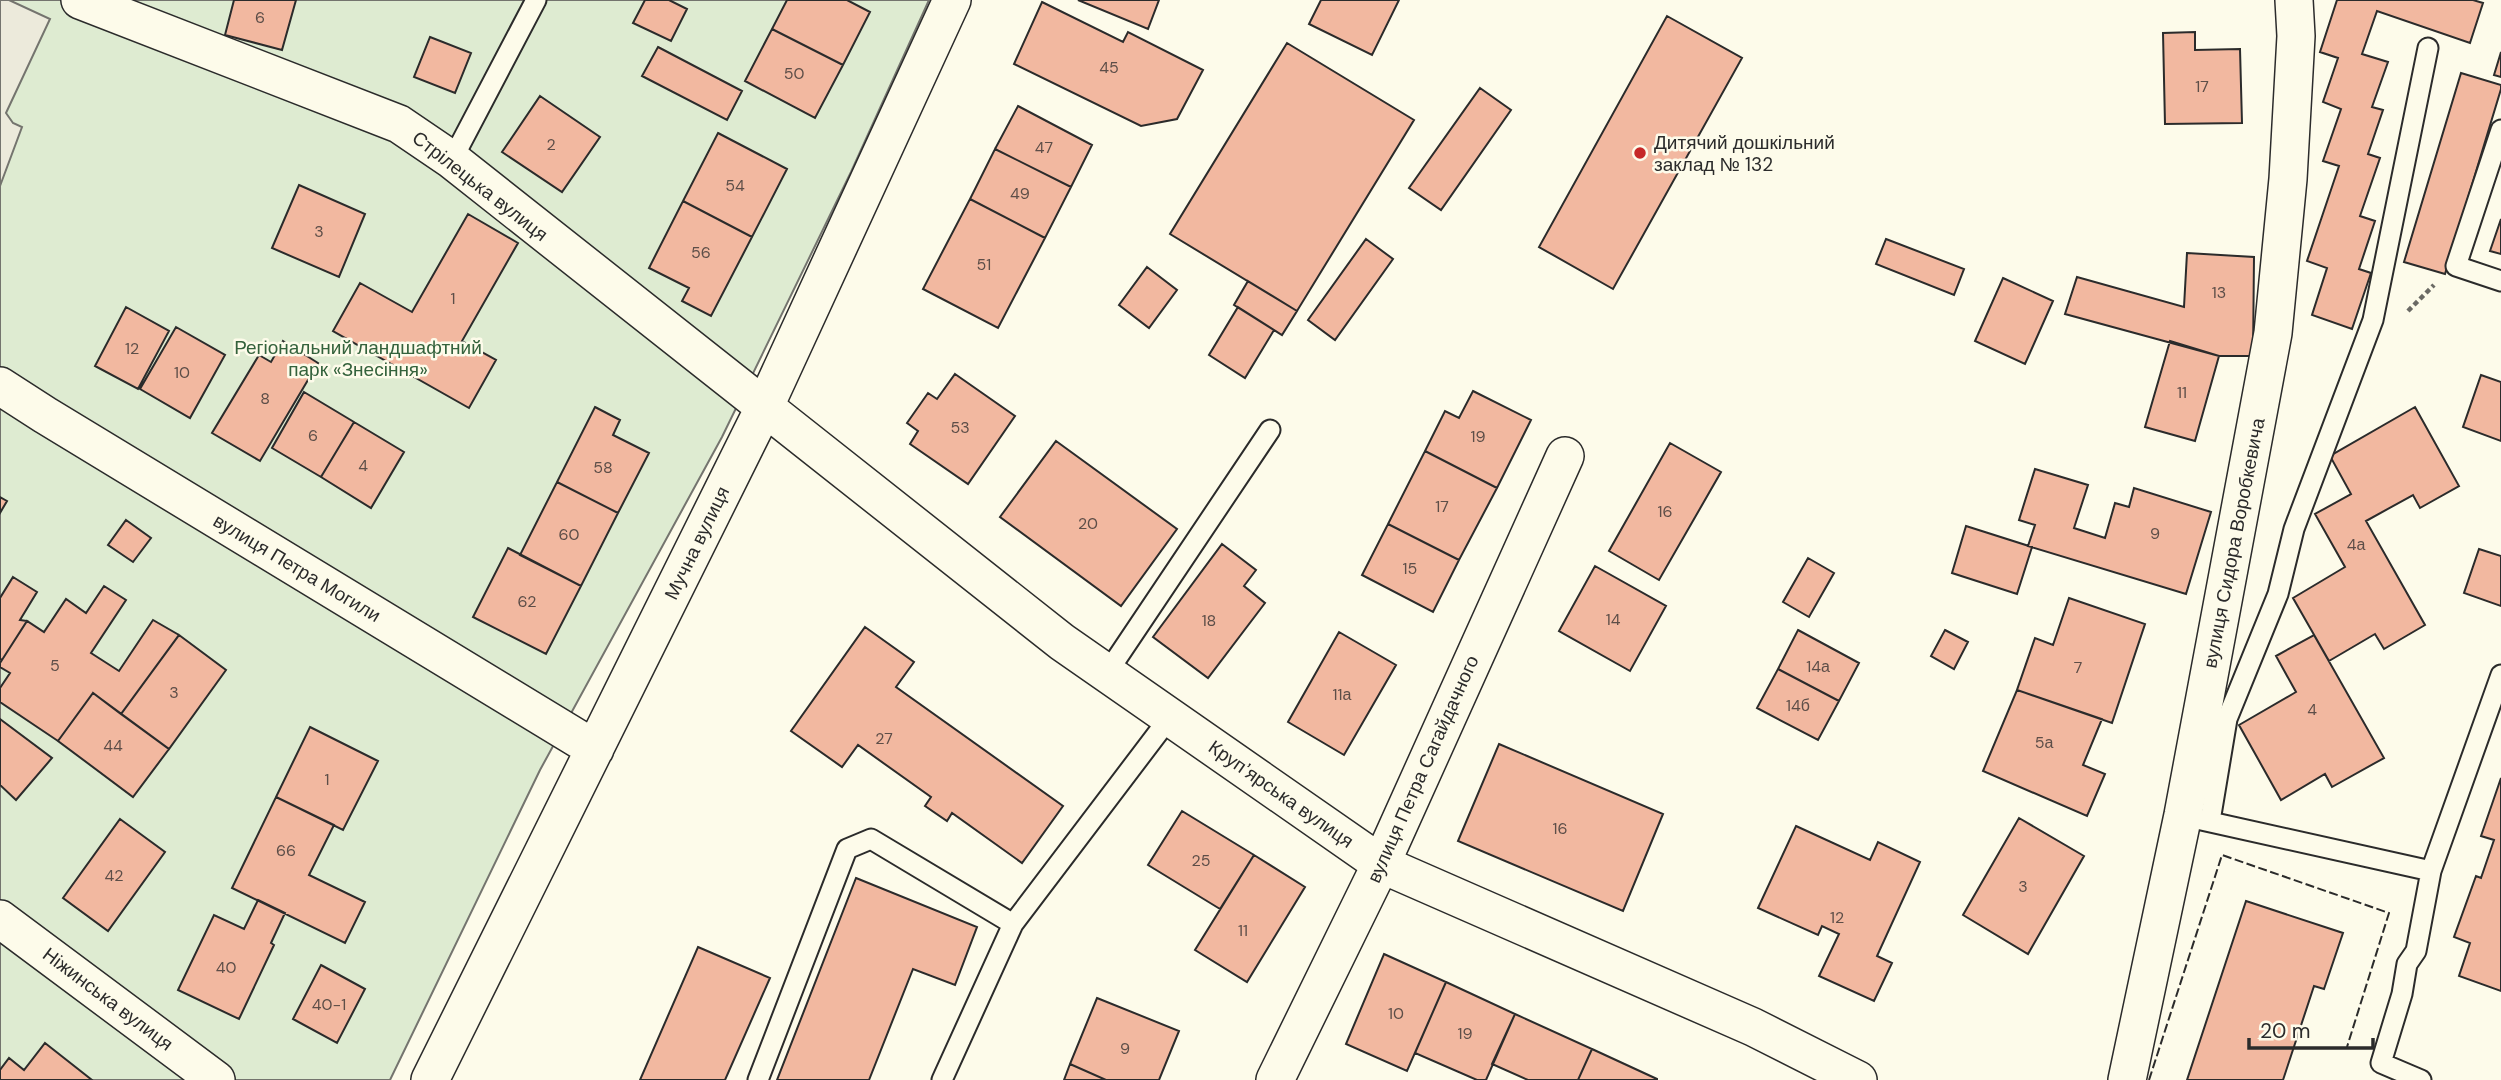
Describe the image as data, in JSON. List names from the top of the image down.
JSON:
{
  "streets": {
    "street": [
      "Стрілецька вулиця",
      "Мучна вулиця",
      "вулиця Сидора Воробкевича",
      "вулиця Петра Могили",
      "вулиця Петра Сагайдачного",
      "Крупʼярська вулиця",
      "Ніжинська вулиця"
    ]
  },
  "crossings": [
    ["Стрілецька вулиця", "Мучна вулиця"],
    ["Стрілецька вулиця", "Крупʼярська вулиця"],
    ["Мучна вулиця", "вулиця Петра Могили"],
    ["Мучна вулиця", "Крупʼярська вулиця"],
    ["вулиця Петра Сагайдачного", "Крупʼярська вулиця"]
  ],
  "parks": ["Регіональний ландшафтний парк «Знесіння»"],
  "places": ["Дитячий дошкільний заклад № 132"],
  "house_numbers": [
    "6",
    "45",
    "50",
    "17",
    "2",
    "47",
    "54",
    "49",
    "3",
    "56",
    "51",
    "13",
    "1",
    "12",
    "10",
    "11",
    "8",
    "53",
    "6",
    "19",
    "4",
    "58",
    "17",
    "16",
    "20",
    "9",
    "60",
    "4а",
    "15",
    "62",
    "14",
    "18",
    "5",
    "14а",
    "7",
    "3",
    "11а",
    "14б",
    "4",
    "27",
    "5а",
    "44",
    "1",
    "16",
    "66",
    "25",
    "42",
    "3",
    "12",
    "11",
    "40",
    "40-1",
    "10",
    "19",
    "9"
  ],
  "scale_bar": "20 m"
}
